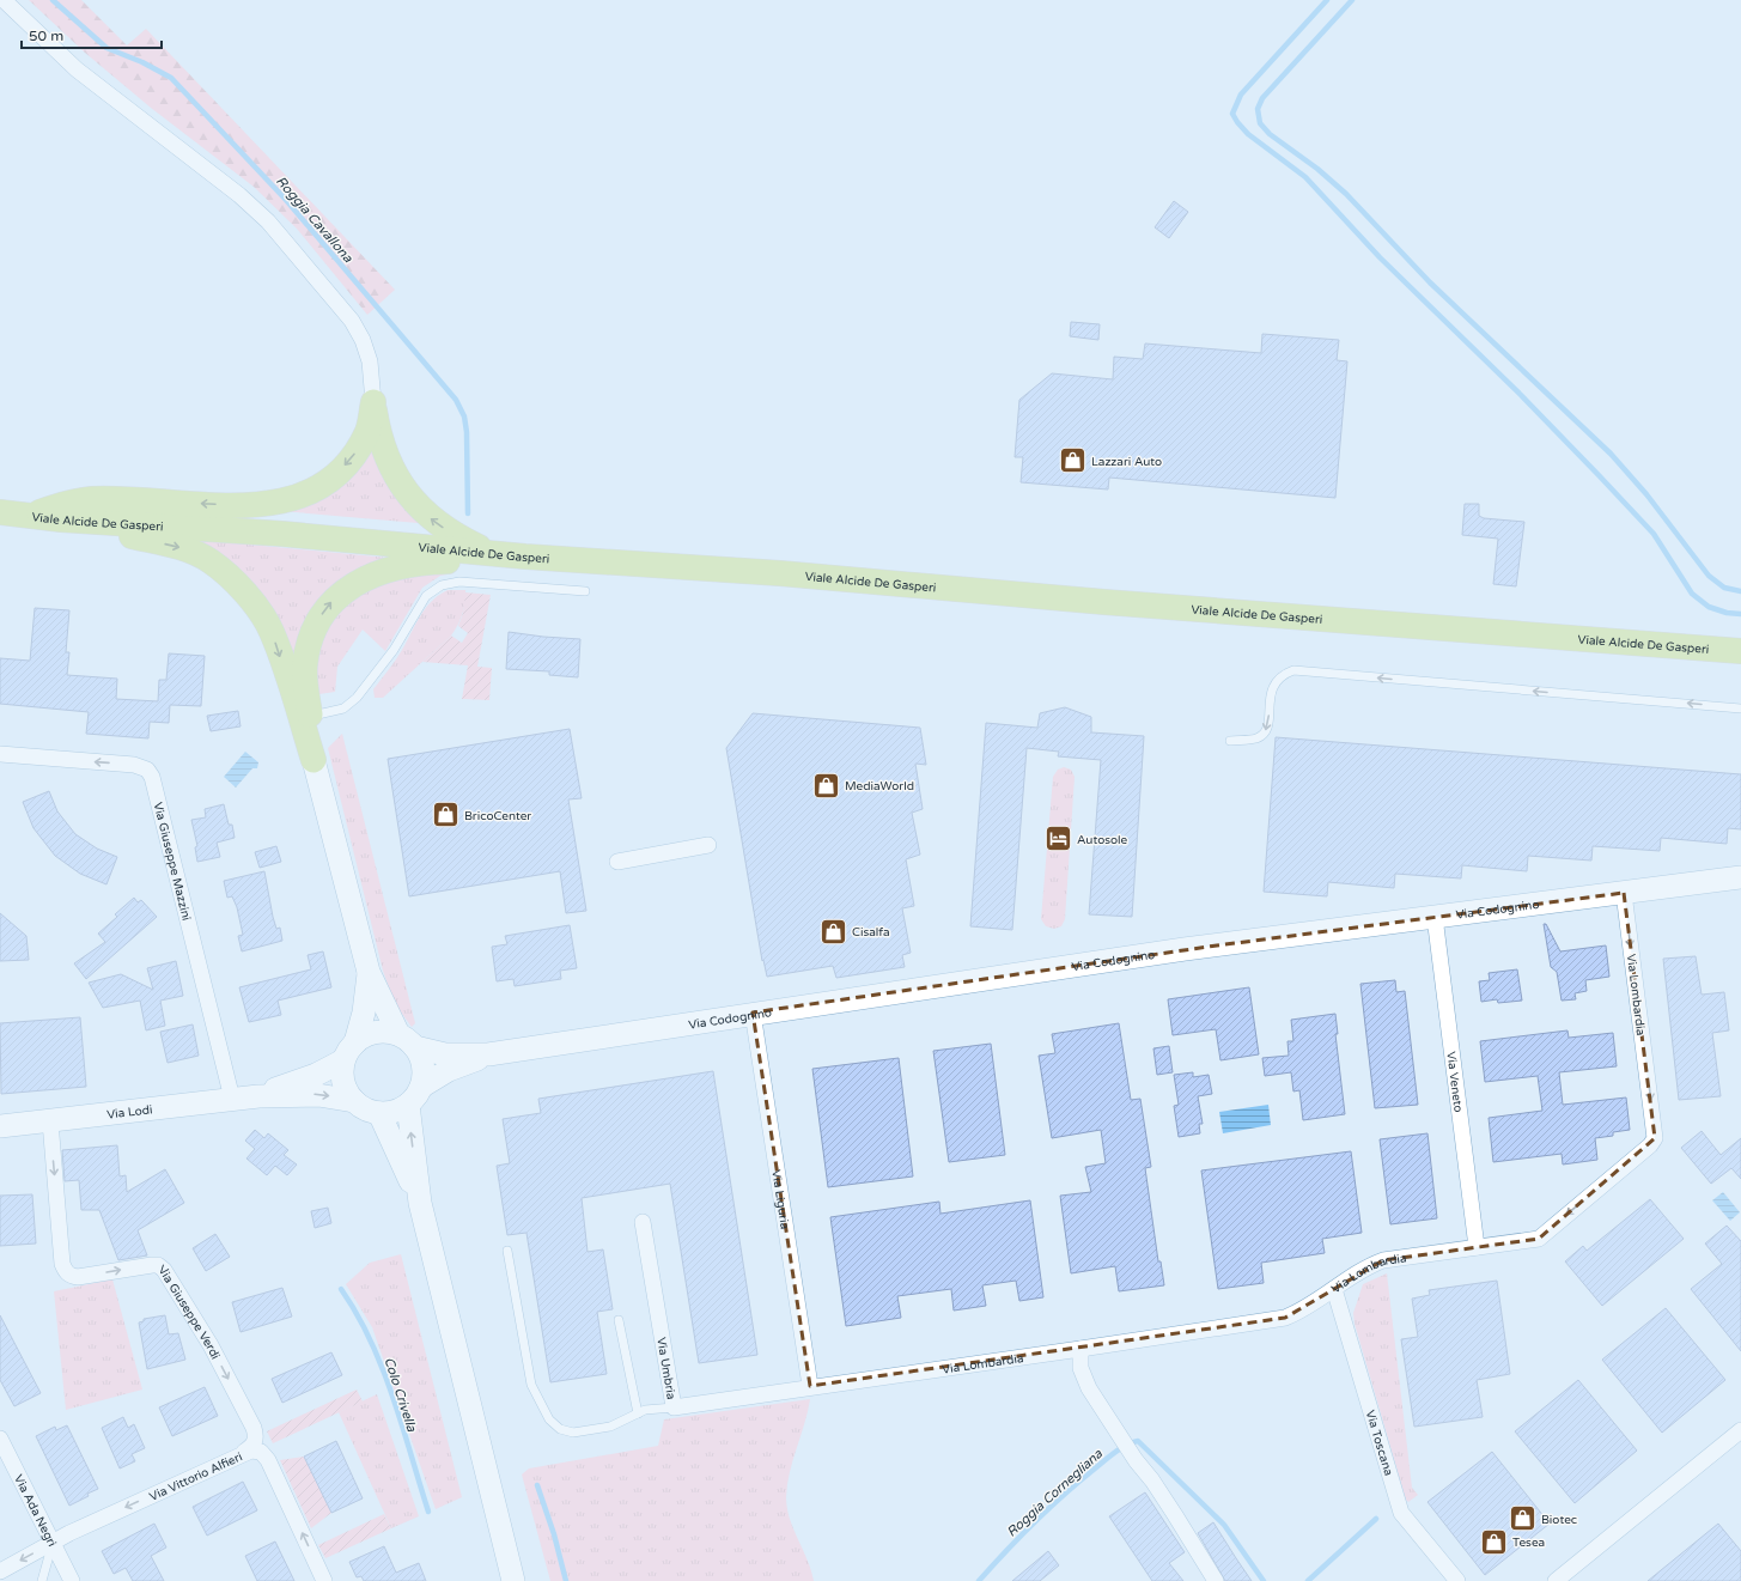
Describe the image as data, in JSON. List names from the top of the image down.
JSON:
{
  "streets": {
    "main road": ["Viale Alcide De Gasperi"],
    "street": [
      "Via Giuseppe Mazzini",
      "Via Codognino",
      "Via Lombardia",
      "Via Veneto",
      "Via Lodi",
      "Via Liguria",
      "Via Giuseppe Verdi",
      "Via Umbria",
      "Via Toscana",
      "Via Vittorio Alfieri",
      "Via Ada Negri"
    ]
  },
  "crossings": [
    ["Via Giuseppe Mazzini", "Via Lodi"],
    ["Via Codognino", "Via Lombardia"],
    ["Via Codognino", "Via Veneto"],
    ["Via Codognino", "Via Lodi"],
    ["Via Codognino", "Via Liguria"],
    ["Via Lombardia", "Via Veneto"],
    ["Via Lombardia", "Via Liguria"],
    ["Via Lombardia", "Via Umbria"],
    ["Via Lombardia", "Via Toscana"],
    ["Via Lodi", "Via Giuseppe Verdi"],
    ["Via Liguria", "Via Umbria"],
    ["Via Giuseppe Verdi", "Via Vittorio Alfieri"],
    ["Via Vittorio Alfieri", "Via Ada Negri"]
  ],
  "one_way": ["Via Giuseppe Mazzini", "Via Giuseppe Verdi"],
  "water": ["Roggia Cavallona", "Colo Crivella", "Roggia Cornegliana"],
  "places": {
    "shop": [
      "Lazzari Auto",
      "MediaWorld",
      "BricoCenter",
      "Cisalfa",
      "Biotec",
      "Tesea"
    ],
    "hotel": ["Autosole"]
  },
  "scale_bar": "50 m"
}
